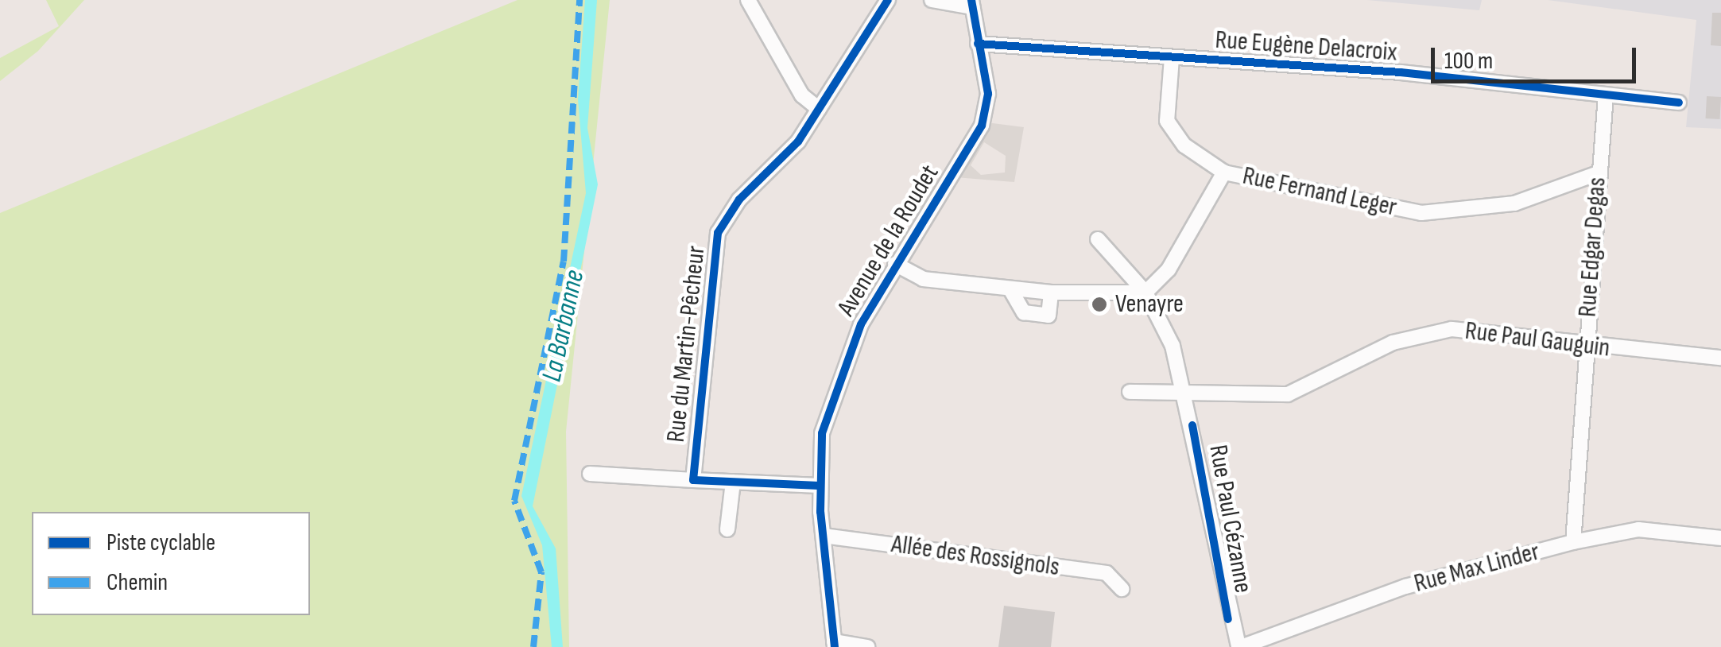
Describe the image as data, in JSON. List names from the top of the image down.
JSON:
{
  "streets": {
    "street": [
      "Rue Eugène Delacroix",
      "Rue Fernand Leger",
      "Avenue de la Roudet",
      "Rue Edgar Degas",
      "Rue Paul Gauguin",
      "Rue du Martin-Pêcheur",
      "Rue Paul Cézanne",
      "Allée des Rossignols",
      "Rue Max Linder"
    ]
  },
  "crossings": [
    ["Rue Eugène Delacroix", "Rue Fernand Leger"],
    ["Rue Eugène Delacroix", "Avenue de la Roudet"],
    ["Rue Eugène Delacroix", "Rue Edgar Degas"],
    ["Rue Fernand Leger", "Rue Edgar Degas"],
    ["Avenue de la Roudet", "Rue du Martin-Pêcheur"],
    ["Avenue de la Roudet", "Allée des Rossignols"],
    ["Rue Edgar Degas", "Rue Paul Gauguin"],
    ["Rue Edgar Degas", "Rue Max Linder"],
    ["Rue Paul Gauguin", "Rue Paul Cézanne"],
    ["Rue Paul Cézanne", "Rue Max Linder"]
  ],
  "water": ["La Barbanne"],
  "places": ["Venayre"],
  "legend": ["Piste cyclable", "Chemin"],
  "scale_bar": "100 m"
}
